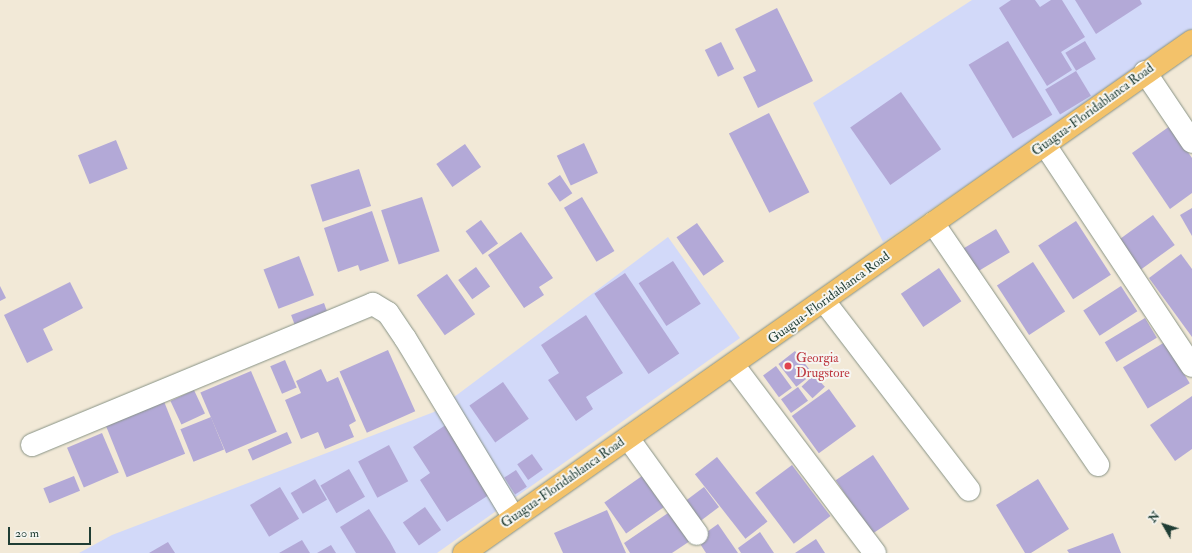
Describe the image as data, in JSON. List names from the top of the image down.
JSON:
{
  "streets": {
    "main road": ["Guagua-Floridablanca Road"]
  },
  "places": ["Georgia Drugstore"],
  "scale_bar": "20 m",
  "north": "top left"
}
